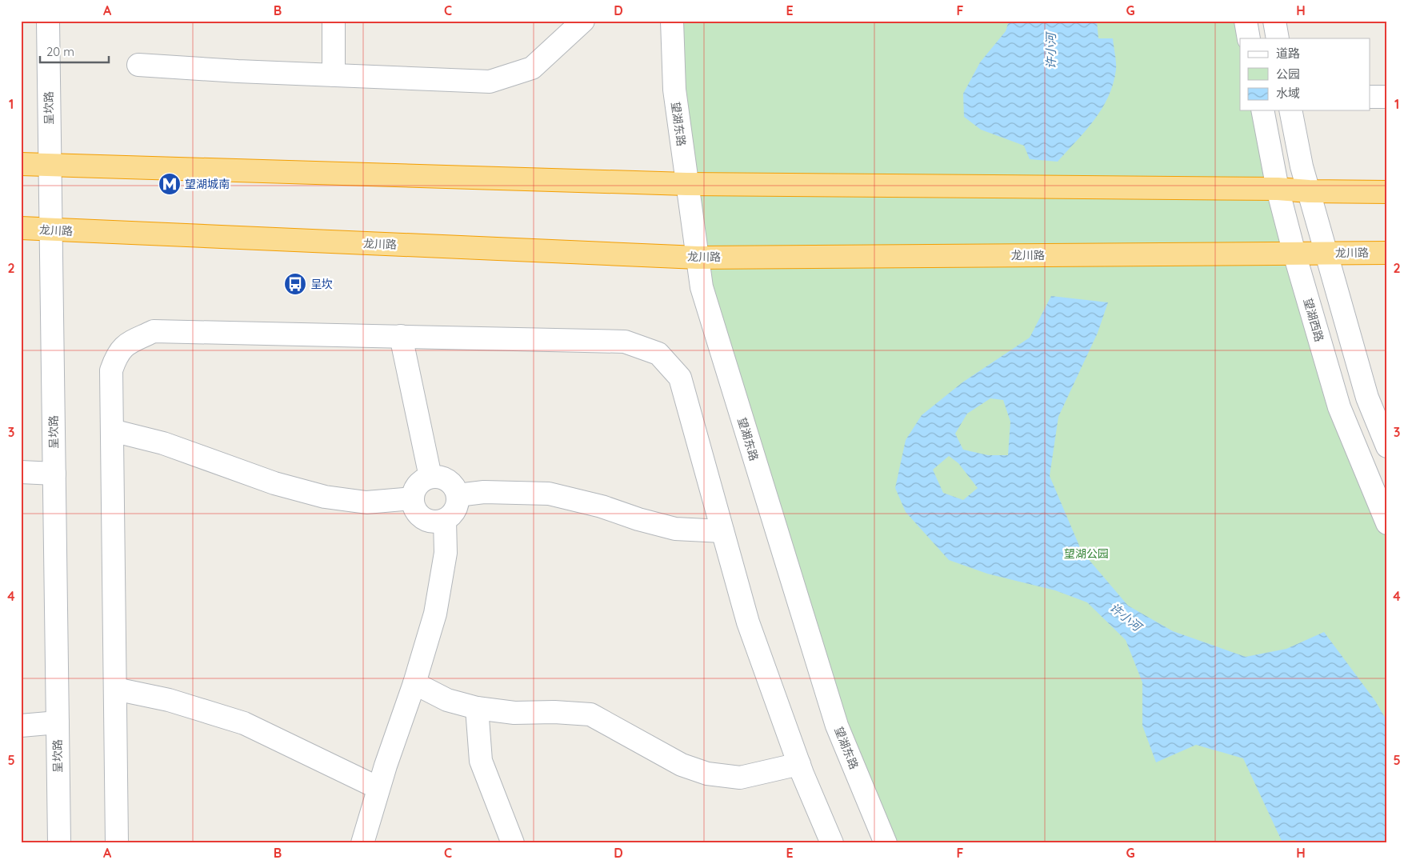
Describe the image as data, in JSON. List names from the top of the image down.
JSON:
{
  "streets": {
    "highway": ["龙川路"],
    "street": ["呈坎路", "望湖东路", "望湖西路"]
  },
  "crossings": [
    ["呈坎路", "龙川路"],
    ["望湖东路", "龙川路"],
    ["龙川路", "望湖西路"]
  ],
  "water": ["许小河"],
  "parks": ["望湖公园"],
  "places": {
    "metro station": ["望湖城南"],
    "bus stop": ["呈坎"]
  },
  "legend": ["道路", "公园", "水域"],
  "scale_bar": "20 m",
  "grid": {
    "columns": [
      "A",
      "B",
      "C",
      "D",
      "E",
      "F",
      "G",
      "H"
    ],
    "rows": [
      "1",
      "2",
      "3",
      "4",
      "5"
    ]
  }
}
